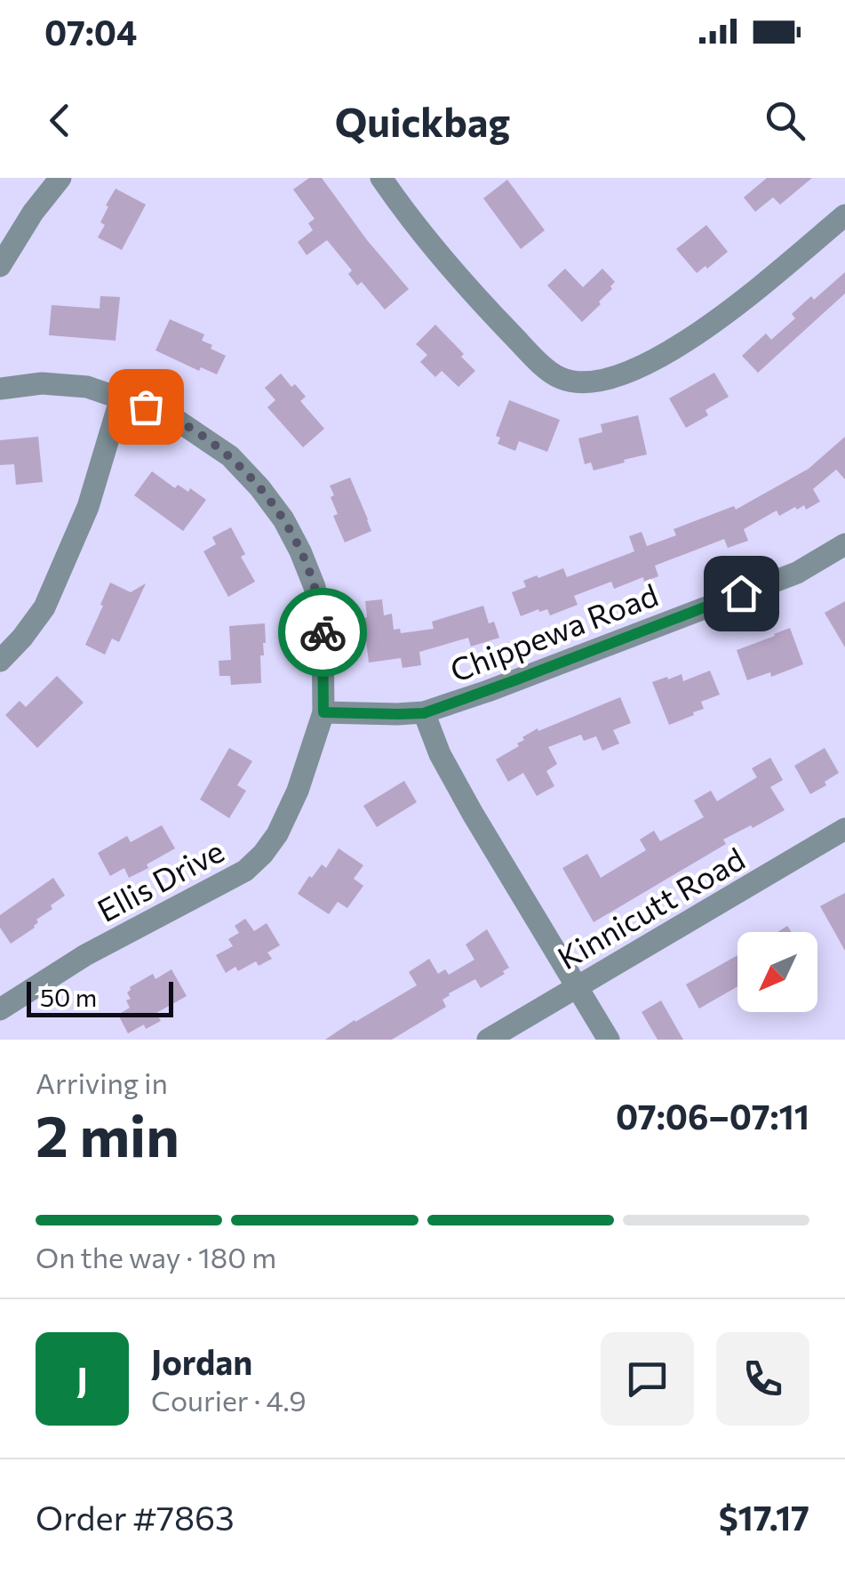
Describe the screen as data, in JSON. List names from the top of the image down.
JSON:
{
  "streets": {
    "street": ["Chippewa Road", "Ellis Drive", "Kinnicutt Road"]
  },
  "crossings": [
    ["Chippewa Road", "Ellis Drive"]
  ],
  "scale_bar": "50 m",
  "north": "bottom left",
  "page": {
    "status": "07:04",
    "header": "Quickbag",
    "scale": "50 m",
    "heading": ["2 min", "Arriving in", "07:06–07:11"],
    "panel": [
      "Jordan",
      "Courier · 4.9",
      "Order #7863",
      "$17.17"
    ],
    "bar": "On the way · 180 m",
    "round": "J"
  }
}
